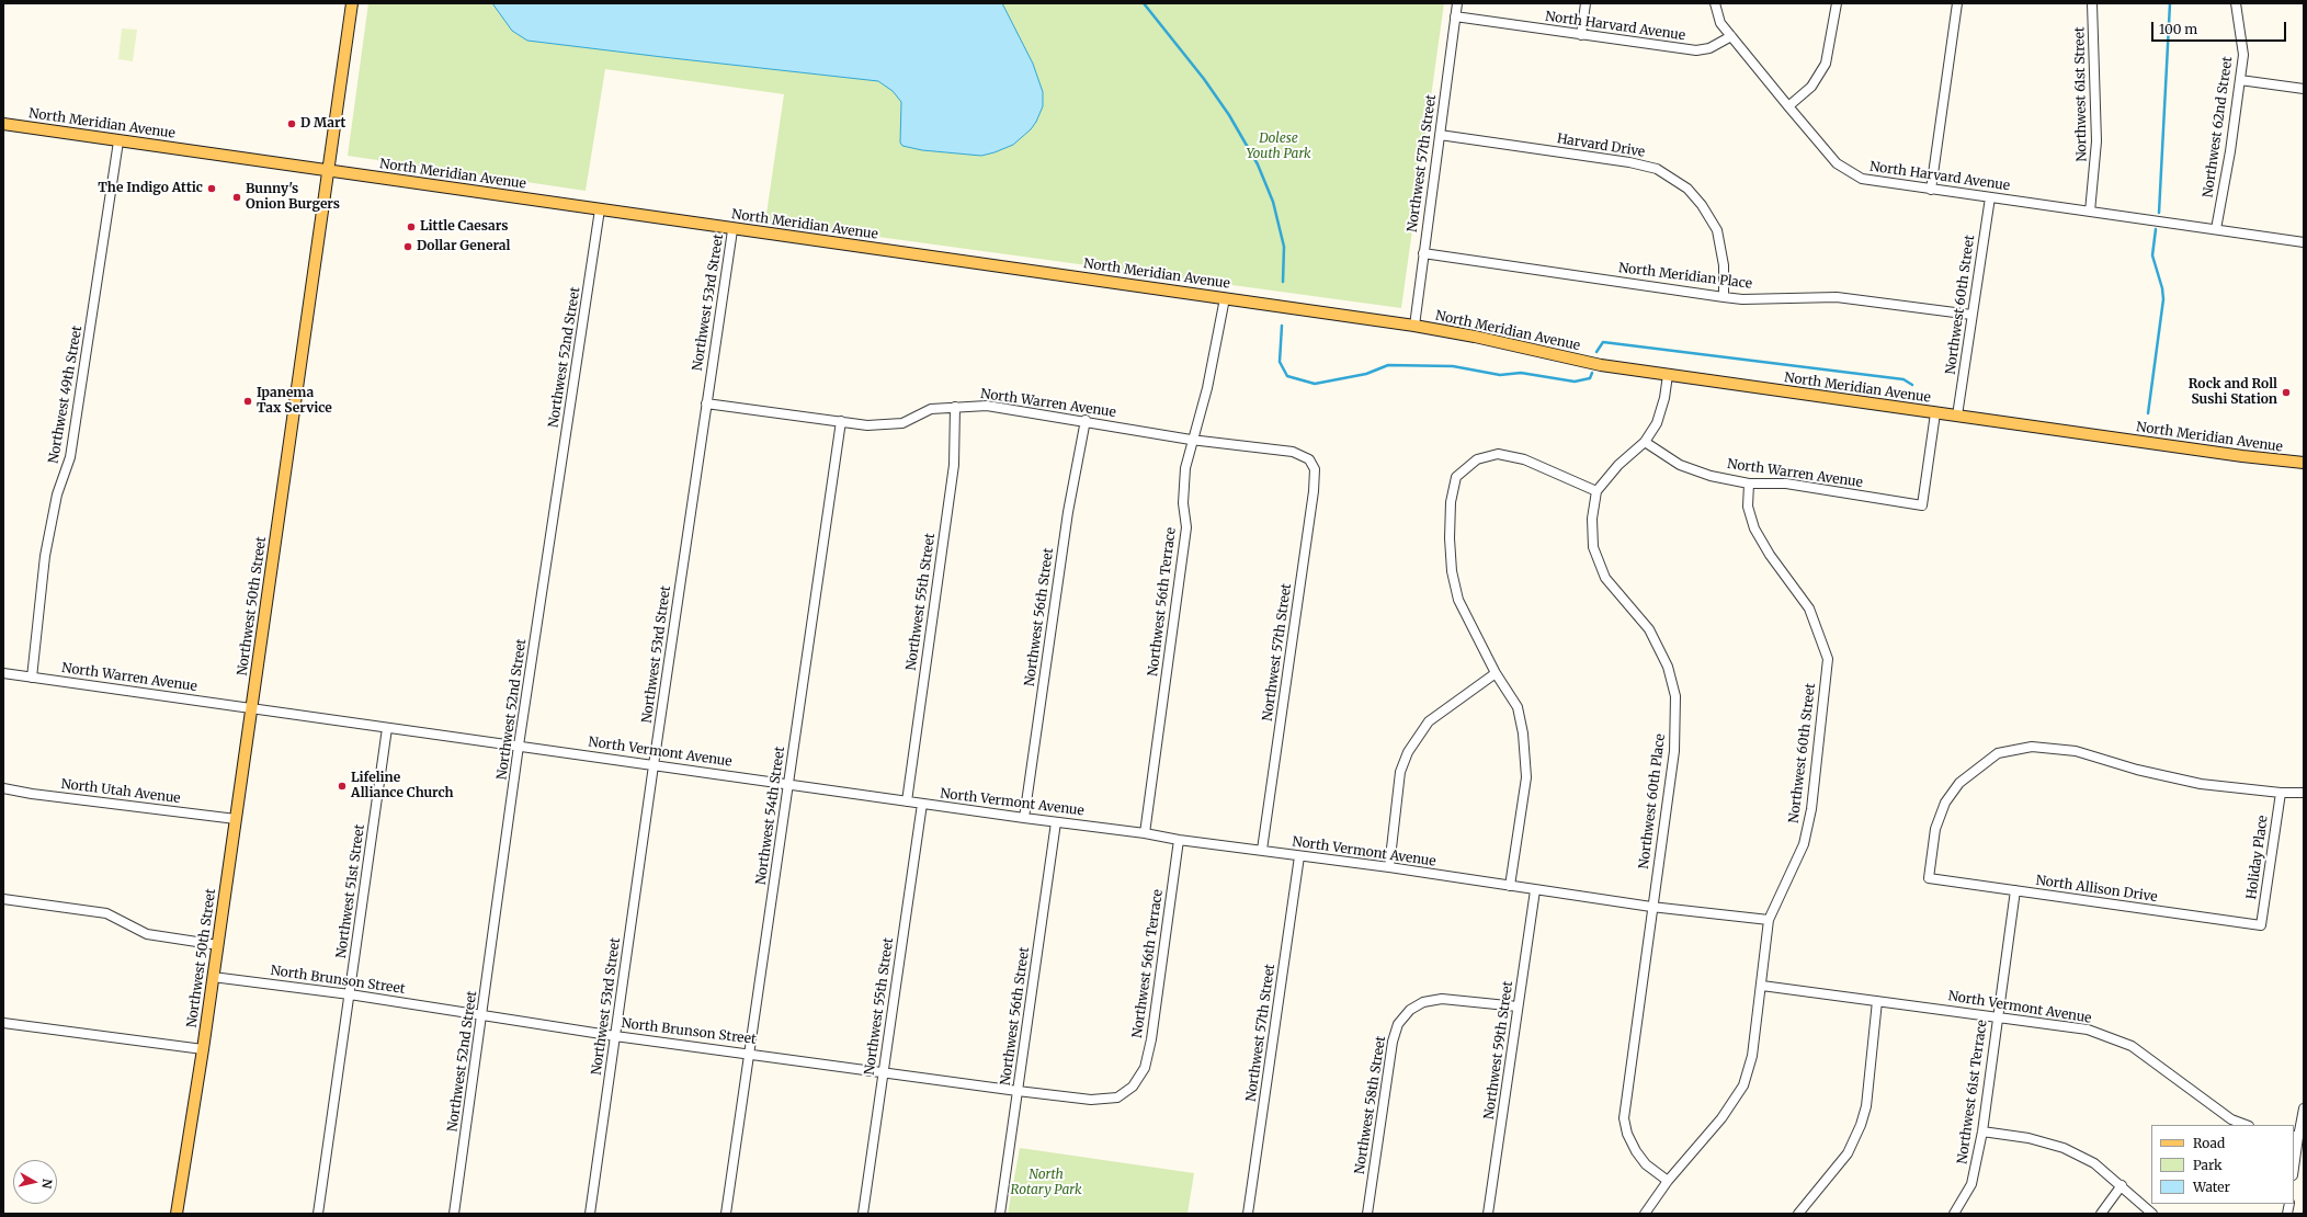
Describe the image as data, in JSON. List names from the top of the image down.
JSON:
{
  "streets": {
    "main road": ["North Meridian Avenue", "Northwest 50th Street"],
    "street": [
      "North Harvard Avenue",
      "Northwest 61st Street",
      "Northwest 62nd Street",
      "Harvard Drive",
      "Northwest 57th Street",
      "North Meridian Place",
      "Northwest 53rd Street",
      "Northwest 60th Street",
      "Northwest 52nd Street",
      "Northwest 49th Street",
      "North Warren Avenue",
      "Northwest 55th Street",
      "Northwest 56th Terrace",
      "Northwest 56th Street",
      "North Vermont Avenue",
      "North Utah Avenue",
      "Northwest 60th Place",
      "Northwest 54th Street",
      "Holiday Place",
      "North Allison Drive",
      "Northwest 51st Street",
      "North Brunson Street",
      "Northwest 59th Street",
      "Northwest 61st Terrace",
      "Northwest 58th Street"
    ]
  },
  "crossings": [
    ["North Harvard Avenue", "Northwest 61st Street"],
    ["North Harvard Avenue", "Northwest 62nd Street"],
    ["North Harvard Avenue", "Northwest 57th Street"],
    ["North Harvard Avenue", "Northwest 60th Street"],
    ["North Meridian Avenue", "Northwest 57th Street"],
    ["North Meridian Avenue", "Northwest 53rd Street"],
    ["North Meridian Avenue", "Northwest 60th Street"],
    ["North Meridian Avenue", "Northwest 52nd Street"],
    ["North Meridian Avenue", "Northwest 49th Street"],
    ["North Meridian Avenue", "North Warren Avenue"],
    ["North Meridian Avenue", "Northwest 56th Terrace"],
    ["North Meridian Avenue", "Northwest 50th Street"],
    ["Harvard Drive", "Northwest 57th Street"],
    ["Harvard Drive", "North Meridian Place"],
    ["Northwest 57th Street", "North Meridian Place"],
    ["Northwest 57th Street", "North Warren Avenue"],
    ["Northwest 57th Street", "North Vermont Avenue"],
    ["North Meridian Place", "Northwest 60th Street"],
    ["Northwest 53rd Street", "North Warren Avenue"],
    ["Northwest 53rd Street", "North Vermont Avenue"],
    ["Northwest 53rd Street", "North Brunson Street"],
    ["Northwest 60th Street", "North Warren Avenue"],
    ["Northwest 60th Street", "North Vermont Avenue"],
    ["Northwest 60th Street", "Northwest 60th Place"],
    ["Northwest 52nd Street", "North Vermont Avenue"],
    ["Northwest 52nd Street", "North Brunson Street"],
    ["Northwest 49th Street", "North Warren Avenue"],
    ["North Warren Avenue", "Northwest 55th Street"],
    ["North Warren Avenue", "Northwest 56th Terrace"],
    ["North Warren Avenue", "Northwest 50th Street"],
    ["North Warren Avenue", "Northwest 56th Street"],
    ["North Warren Avenue", "North Vermont Avenue"],
    ["North Warren Avenue", "Northwest 54th Street"],
    ["Northwest 55th Street", "North Vermont Avenue"],
    ["Northwest 55th Street", "North Brunson Street"],
    ["Northwest 56th Terrace", "North Vermont Avenue"],
    ["Northwest 56th Terrace", "North Brunson Street"],
    ["Northwest 50th Street", "North Vermont Avenue"],
    ["Northwest 50th Street", "North Utah Avenue"],
    ["Northwest 50th Street", "North Brunson Street"],
    ["Northwest 56th Street", "North Vermont Avenue"],
    ["Northwest 56th Street", "North Brunson Street"],
    ["North Vermont Avenue", "Northwest 60th Place"],
    ["North Vermont Avenue", "Northwest 54th Street"],
    ["North Vermont Avenue", "Northwest 51st Street"],
    ["North Vermont Avenue", "Northwest 59th Street"],
    ["North Vermont Avenue", "Northwest 61st Terrace"],
    ["Northwest 54th Street", "North Brunson Street"],
    ["Holiday Place", "North Allison Drive"],
    ["North Allison Drive", "Northwest 61st Terrace"],
    ["Northwest 51st Street", "North Brunson Street"],
    ["Northwest 59th Street", "Northwest 58th Street"]
  ],
  "parks": ["Dolese Youth Park", "North Rotary Park"],
  "places": [
    "D Mart",
    "The Indigo Attic",
    "Bunny's Onion Burgers",
    "Little Caesars",
    "Dollar General",
    "Rock and Roll Sushi Station",
    "Ipanema Tax Service",
    "Lifeline Alliance Church"
  ],
  "legend": ["Road", "Park", "Water"],
  "scale_bar": "100 m",
  "north": "right"
}
